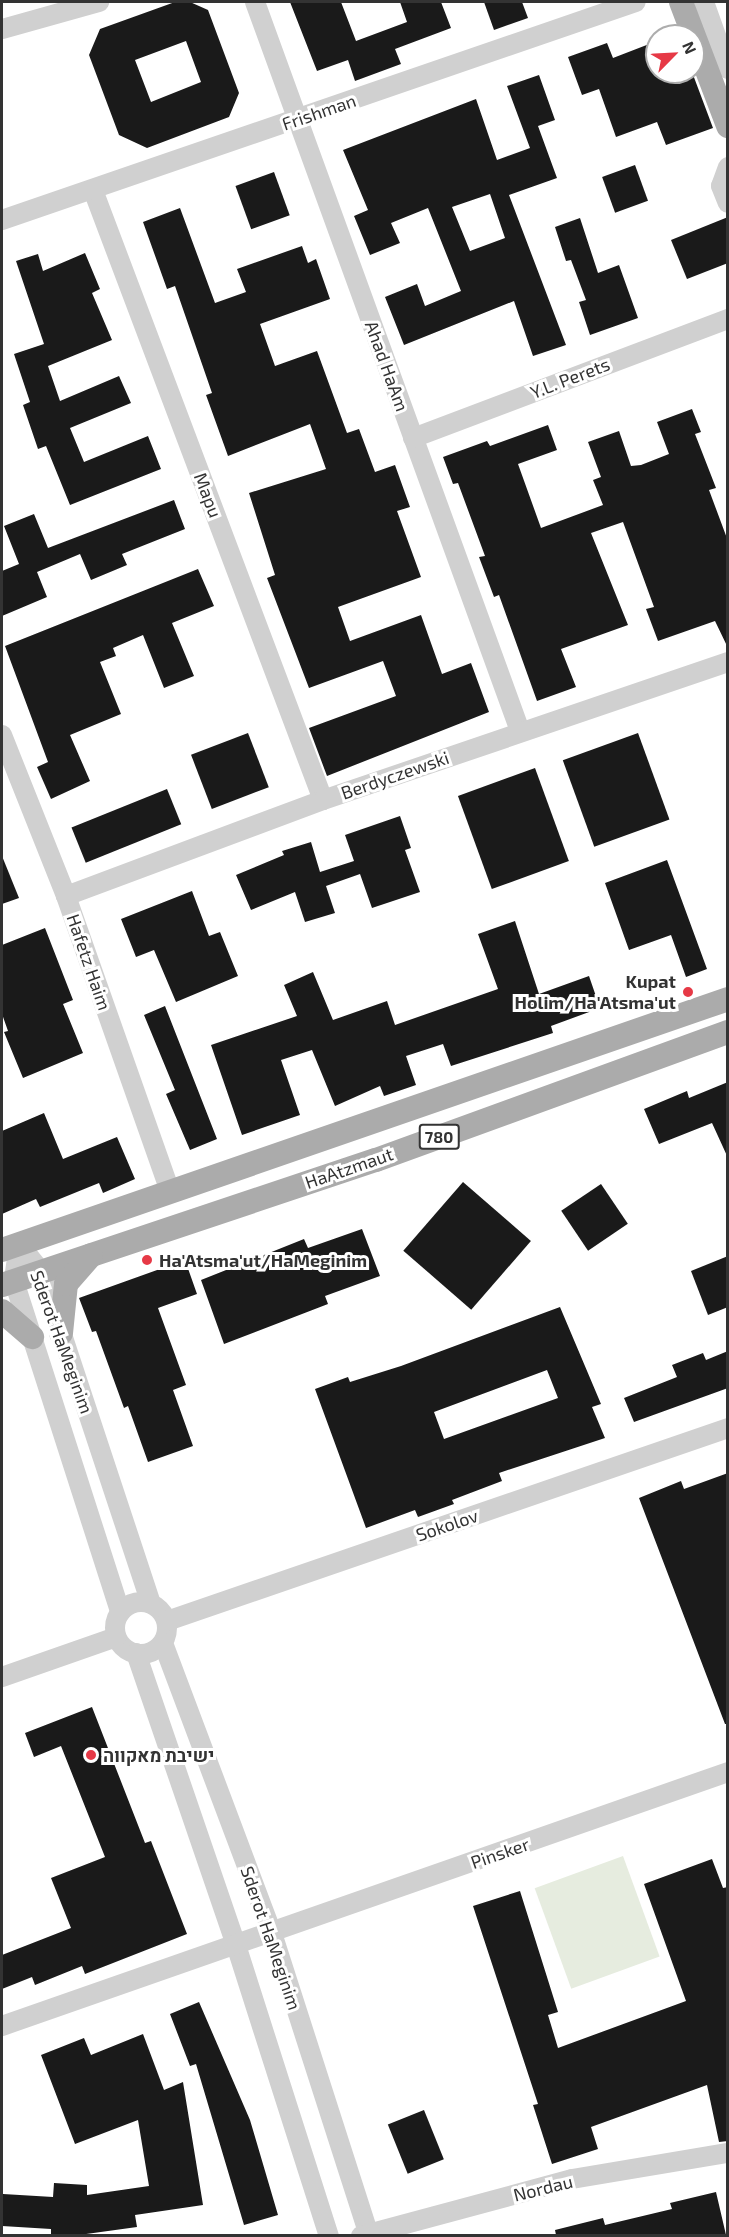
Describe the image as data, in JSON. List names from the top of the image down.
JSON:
{
  "streets": {
    "main road": ["780", "HaAtzmaut"],
    "street": [
      "Frishman",
      "Ahad HaAm",
      "Y.L. Perets",
      "Mapu",
      "Berdyczewski",
      "Hafetz Haim",
      "Sderot HaMeginim",
      "Sokolov",
      "Pinsker",
      "Nordau"
    ]
  },
  "crossings": [
    ["Frishman", "Ahad HaAm"],
    ["Frishman", "Mapu"],
    ["Ahad HaAm", "Y.L. Perets"],
    ["Ahad HaAm", "Berdyczewski"],
    ["Mapu", "Berdyczewski"],
    ["Berdyczewski", "Hafetz Haim"],
    ["Hafetz Haim", "HaAtzmaut"],
    ["HaAtzmaut", "Sderot HaMeginim"],
    ["Sderot HaMeginim", "Sokolov"],
    ["Sderot HaMeginim", "Pinsker"],
    ["Sderot HaMeginim", "Nordau"]
  ],
  "places": ["Kupat Holim/Ha'Atsma'ut", "Ha'Atsma'ut/HaMeginim", "ישיבת מאקווה"],
  "north": "top right"
}
